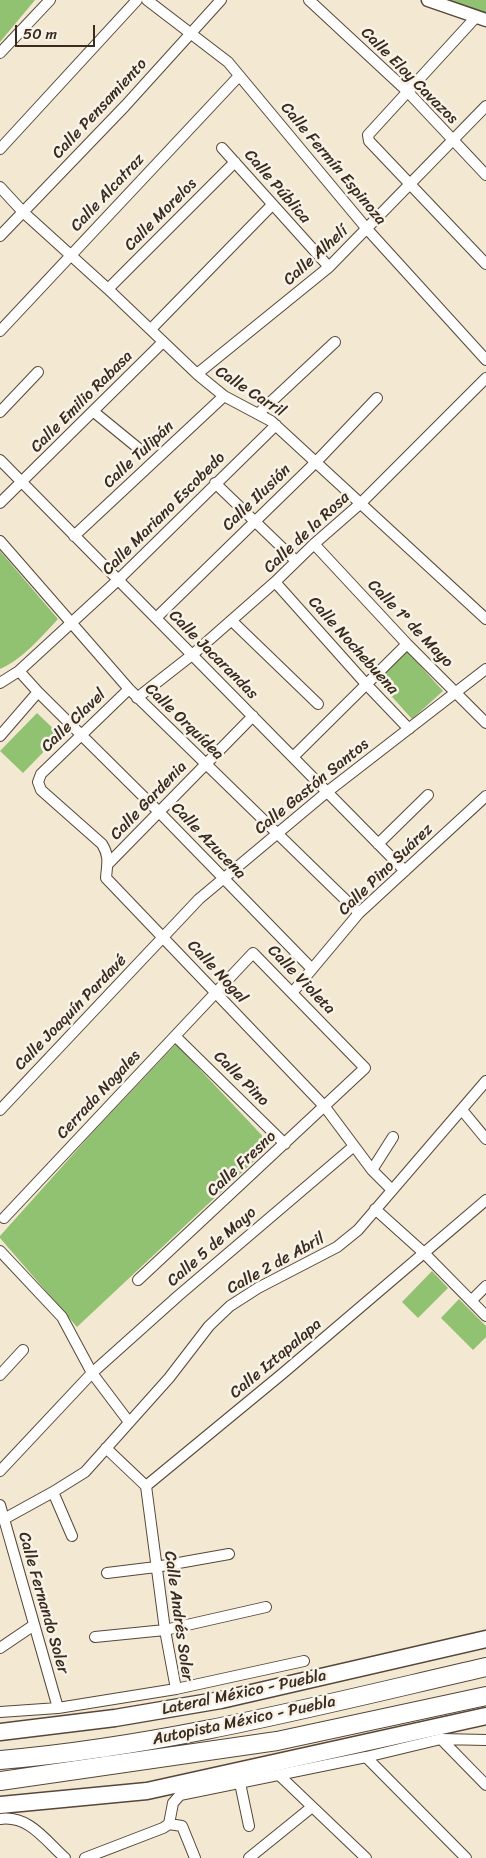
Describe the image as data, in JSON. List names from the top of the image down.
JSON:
{
  "streets": {
    "highway": ["Lateral México - Puebla", "Autopista México - Puebla"],
    "street": [
      "Calle Eloy Cavazos",
      "Calle Pensamiento",
      "Calle Fermín Espinoza",
      "Calle Pública",
      "Calle Alcatraz",
      "Calle Morelos",
      "Calle Alhelí",
      "Calle Carril",
      "Calle Emilio Rabasa",
      "Calle Tulipán",
      "Calle Ilusión",
      "Calle Mariano Escobedo",
      "Calle de la Rosa",
      "Calle 1º de Mayo",
      "Calle Nochebuena",
      "Calle Jacarandas",
      "Calle Clavel",
      "Calle Orquídea",
      "Calle Gastón Santos",
      "Calle Gardenia",
      "Calle Azucena",
      "Calle Pino Suárez",
      "Calle Nogal",
      "Calle Violeta",
      "Calle Joaquín Pardavé",
      "Calle Pino",
      "Cerrada Nogales",
      "Calle Fresno",
      "Calle 5 de Mayo",
      "Calle 2 de Abril",
      "Calle Iztapalapa",
      "Calle Fernando Soler",
      "Calle Andrés Soler"
    ]
  },
  "crossings": [
    ["Calle Eloy Cavazos", "Calle Alhelí"],
    ["Calle Pensamiento", "Calle Fermín Espinoza"],
    ["Calle Pensamiento", "Calle Carril"],
    ["Calle Fermín Espinoza", "Calle Alcatraz"],
    ["Calle Fermín Espinoza", "Calle Alhelí"],
    ["Calle Pública", "Calle Morelos"],
    ["Calle Pública", "Calle Alhelí"],
    ["Calle Alcatraz", "Calle Carril"],
    ["Calle Morelos", "Calle Carril"],
    ["Calle Alhelí", "Calle Carril"],
    ["Calle Carril", "Calle Emilio Rabasa"],
    ["Calle Carril", "Calle Tulipán"],
    ["Calle Carril", "Calle Ilusión"],
    ["Calle Carril", "Calle Mariano Escobedo"],
    ["Calle Carril", "Calle de la Rosa"],
    ["Calle Emilio Rabasa", "Calle Jacarandas"],
    ["Calle Tulipán", "Calle Jacarandas"],
    ["Calle Ilusión", "Calle Jacarandas"],
    ["Calle Mariano Escobedo", "Calle Jacarandas"],
    ["Calle Mariano Escobedo", "Calle Orquídea"],
    ["Calle Mariano Escobedo", "Calle Azucena"],
    ["Calle de la Rosa", "Calle 1º de Mayo"],
    ["Calle de la Rosa", "Calle Nochebuena"],
    ["Calle de la Rosa", "Calle Jacarandas"],
    ["Calle de la Rosa", "Calle Orquídea"],
    ["Calle 1º de Mayo", "Calle Gastón Santos"],
    ["Calle Nochebuena", "Calle Gastón Santos"],
    ["Calle Jacarandas", "Calle Gastón Santos"],
    ["Calle Jacarandas", "Calle Gardenia"],
    ["Calle Jacarandas", "Calle Pino Suárez"],
    ["Calle Clavel", "Calle Orquídea"],
    ["Calle Clavel", "Calle Azucena"],
    ["Calle Clavel", "Calle Nogal"],
    ["Calle Orquídea", "Calle Gastón Santos"],
    ["Calle Orquídea", "Calle Gardenia"],
    ["Calle Orquídea", "Calle Pino Suárez"],
    ["Calle Gastón Santos", "Calle Azucena"],
    ["Calle Gastón Santos", "Calle Nogal"],
    ["Calle Gastón Santos", "Calle Joaquín Pardavé"],
    ["Calle Gardenia", "Calle Azucena"],
    ["Calle Gardenia", "Calle Nogal"],
    ["Calle Azucena", "Calle Pino Suárez"],
    ["Calle Pino Suárez", "Calle Violeta"],
    ["Calle Nogal", "Calle Violeta"],
    ["Calle Nogal", "Calle Joaquín Pardavé"],
    ["Calle Nogal", "Cerrada Nogales"],
    ["Calle Nogal", "Calle Fresno"],
    ["Calle Nogal", "Calle 5 de Mayo"],
    ["Calle Nogal", "Calle 2 de Abril"],
    ["Calle Violeta", "Cerrada Nogales"],
    ["Calle Violeta", "Calle Fresno"],
    ["Calle Pino", "Cerrada Nogales"],
    ["Calle Pino", "Calle Fresno"],
    ["Calle 2 de Abril", "Calle Fernando Soler"],
    ["Calle Iztapalapa", "Calle Andrés Soler"],
    ["Calle Fernando Soler", "Calle Andrés Soler"]
  ],
  "scale_bar": "50 m"
}
